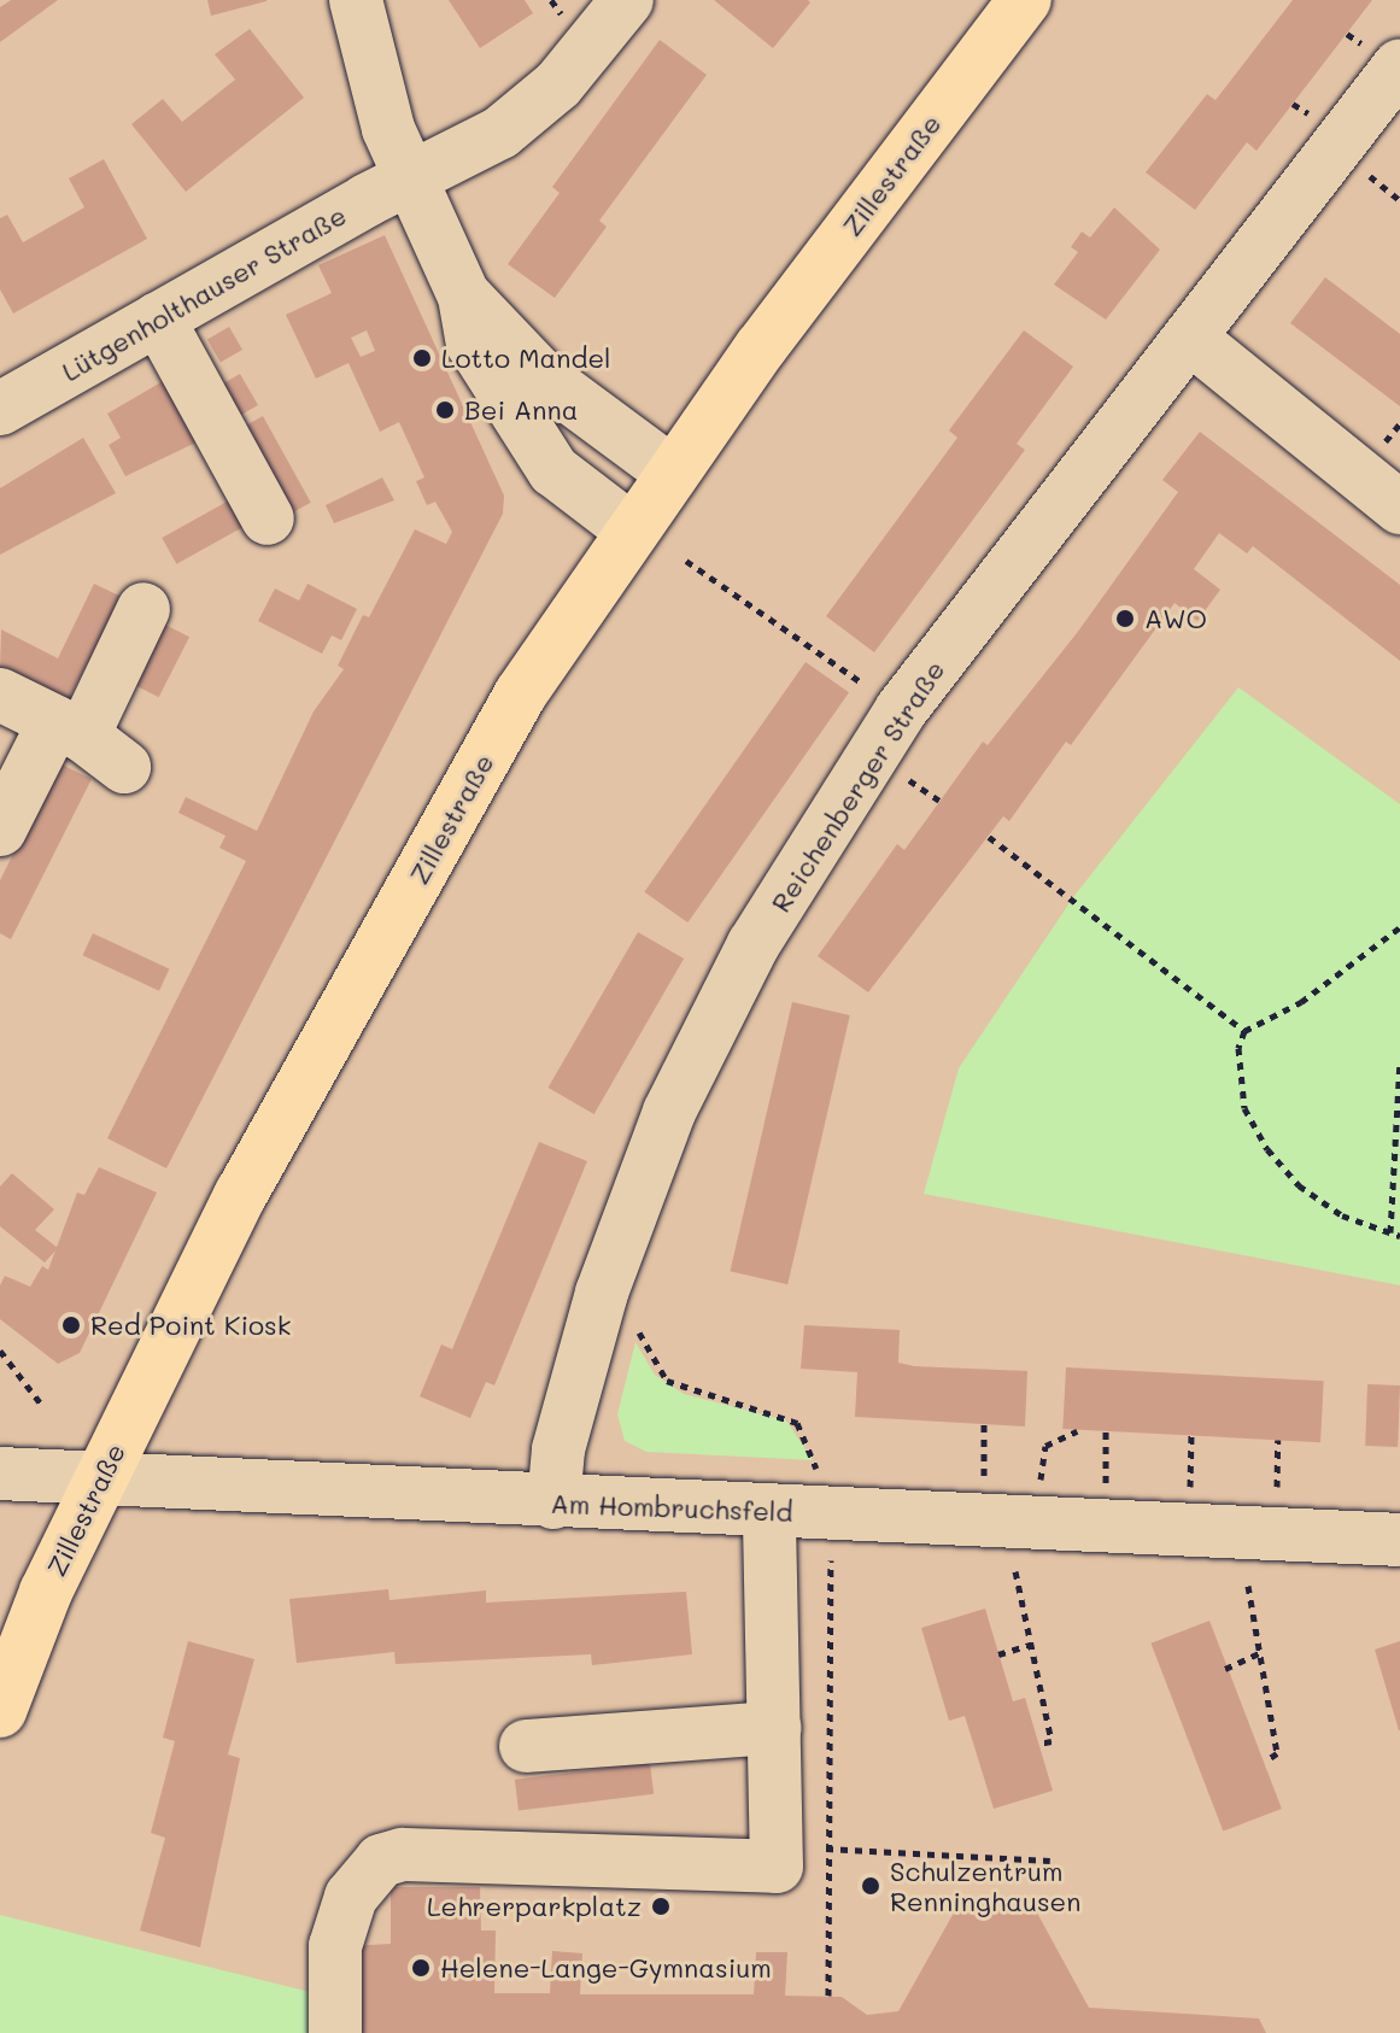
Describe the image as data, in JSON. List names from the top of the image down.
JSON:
{
  "streets": {
    "main road": ["Zillestraße"],
    "street": ["Lütgenholthauser Straße", "Reichenberger Straße", "Am Hombruchsfeld"]
  },
  "crossings": [
    ["Zillestraße", "Am Hombruchsfeld"],
    ["Reichenberger Straße", "Am Hombruchsfeld"]
  ],
  "places": [
    "Lotto Mandel",
    "Bei Anna",
    "AWO",
    "Red Point Kiosk",
    "Schulzentrum Renninghausen",
    "Lehrerparkplatz",
    "Helene-Lange-Gymnasium"
  ]
}
